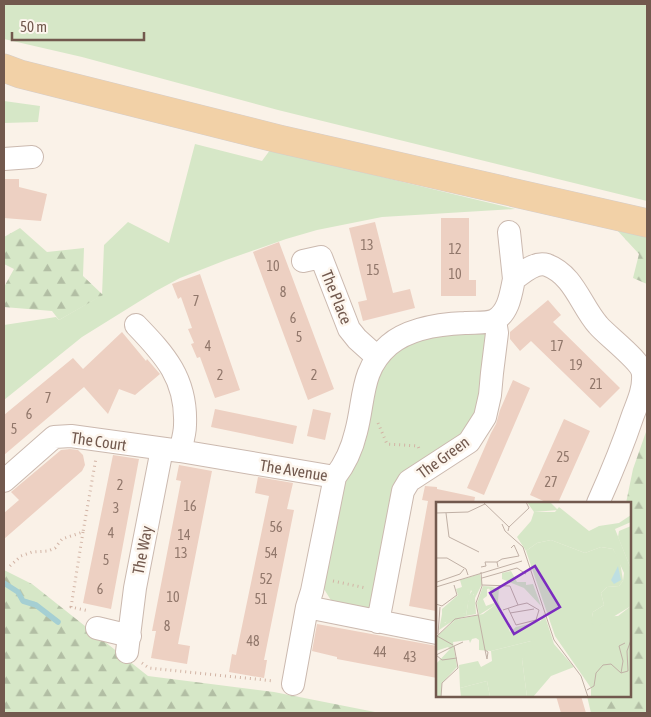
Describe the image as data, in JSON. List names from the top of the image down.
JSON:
{
  "streets": {
    "street": [
      "The Place",
      "The Court",
      "The Green",
      "The Avenue",
      "The Way"
    ]
  },
  "crossings": [
    ["The Place", "The Avenue"],
    ["The Court", "The Avenue"],
    ["The Court", "The Way"],
    ["The Green", "The Avenue"],
    ["The Avenue", "The Way"]
  ],
  "house_numbers": [
    "13",
    "12",
    "10",
    "15",
    "10",
    "8",
    "7",
    "6",
    "5",
    "4",
    "17",
    "19",
    "2",
    "2",
    "21",
    "7",
    "6",
    "5",
    "25",
    "27",
    "2",
    "16",
    "3",
    "56",
    "4",
    "14",
    "13",
    "54",
    "5",
    "52",
    "6",
    "10",
    "51",
    "8",
    "48",
    "44",
    "43"
  ],
  "scale_bar": "50 m"
}
